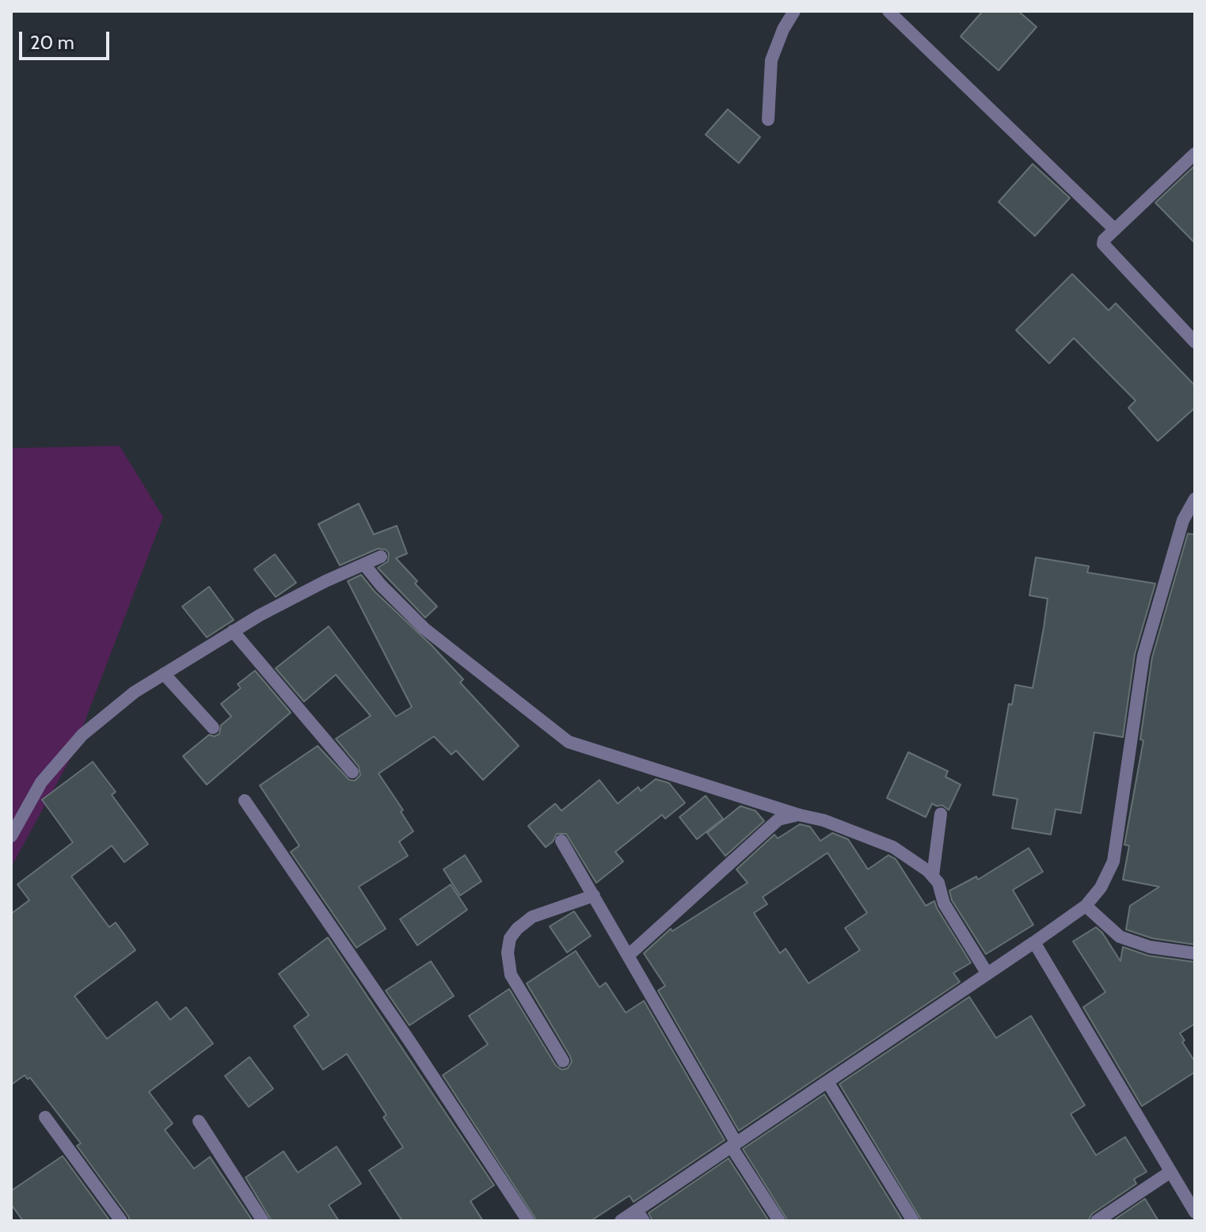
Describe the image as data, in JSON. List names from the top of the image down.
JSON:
{
  "scale_bar": "20 m"
}
